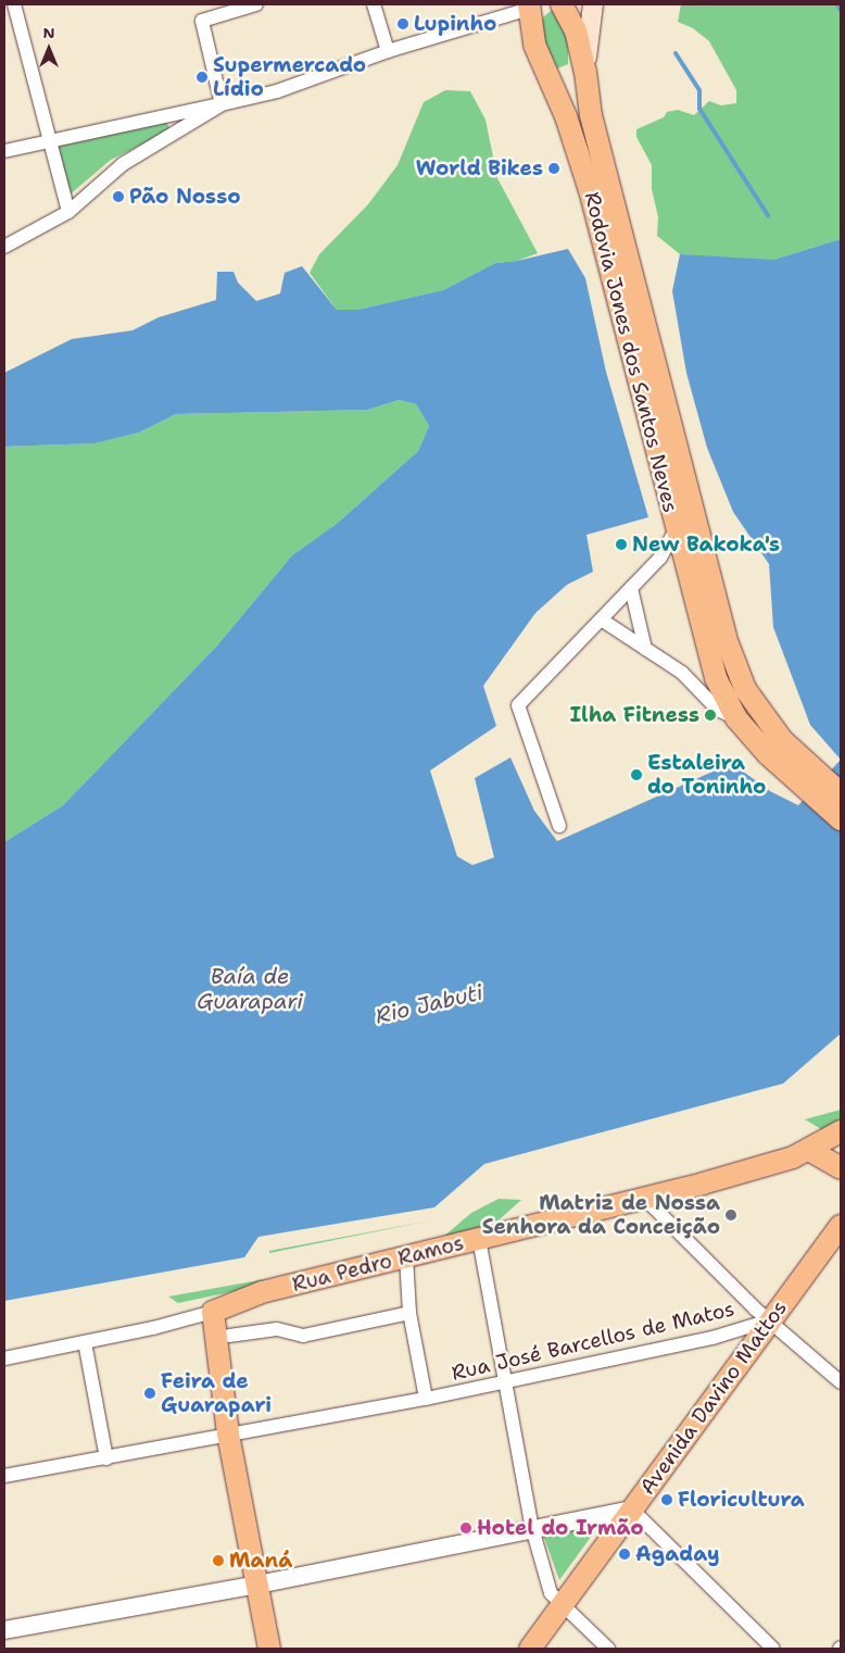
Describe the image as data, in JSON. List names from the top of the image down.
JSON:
{
  "streets": {
    "main road": ["Rodovia Jones dos Santos Neves", "Rua Pedro Ramos", "Avenida Davino Mattos"],
    "street": ["Rua José Barcellos de Matos"]
  },
  "crossings": [
    ["Rua Pedro Ramos", "Rua José Barcellos de Matos"],
    ["Rua José Barcellos de Matos", "Avenida Davino Mattos"]
  ],
  "water": ["Baía de Guarapari", "Rio Jabuti"],
  "places": [
    "Lupinho",
    "Supermercado Lídio",
    "World Bikes",
    "Pão Nosso",
    "New Bakoka's",
    "Ilha Fitness",
    "Estaleira do Toninho",
    "Matriz de Nossa Senhora da Conceição",
    "Feira de Guarapari",
    "Floricultura",
    "Hotel do Irmão",
    "Agaday",
    "Maná"
  ],
  "north": "top"
}
